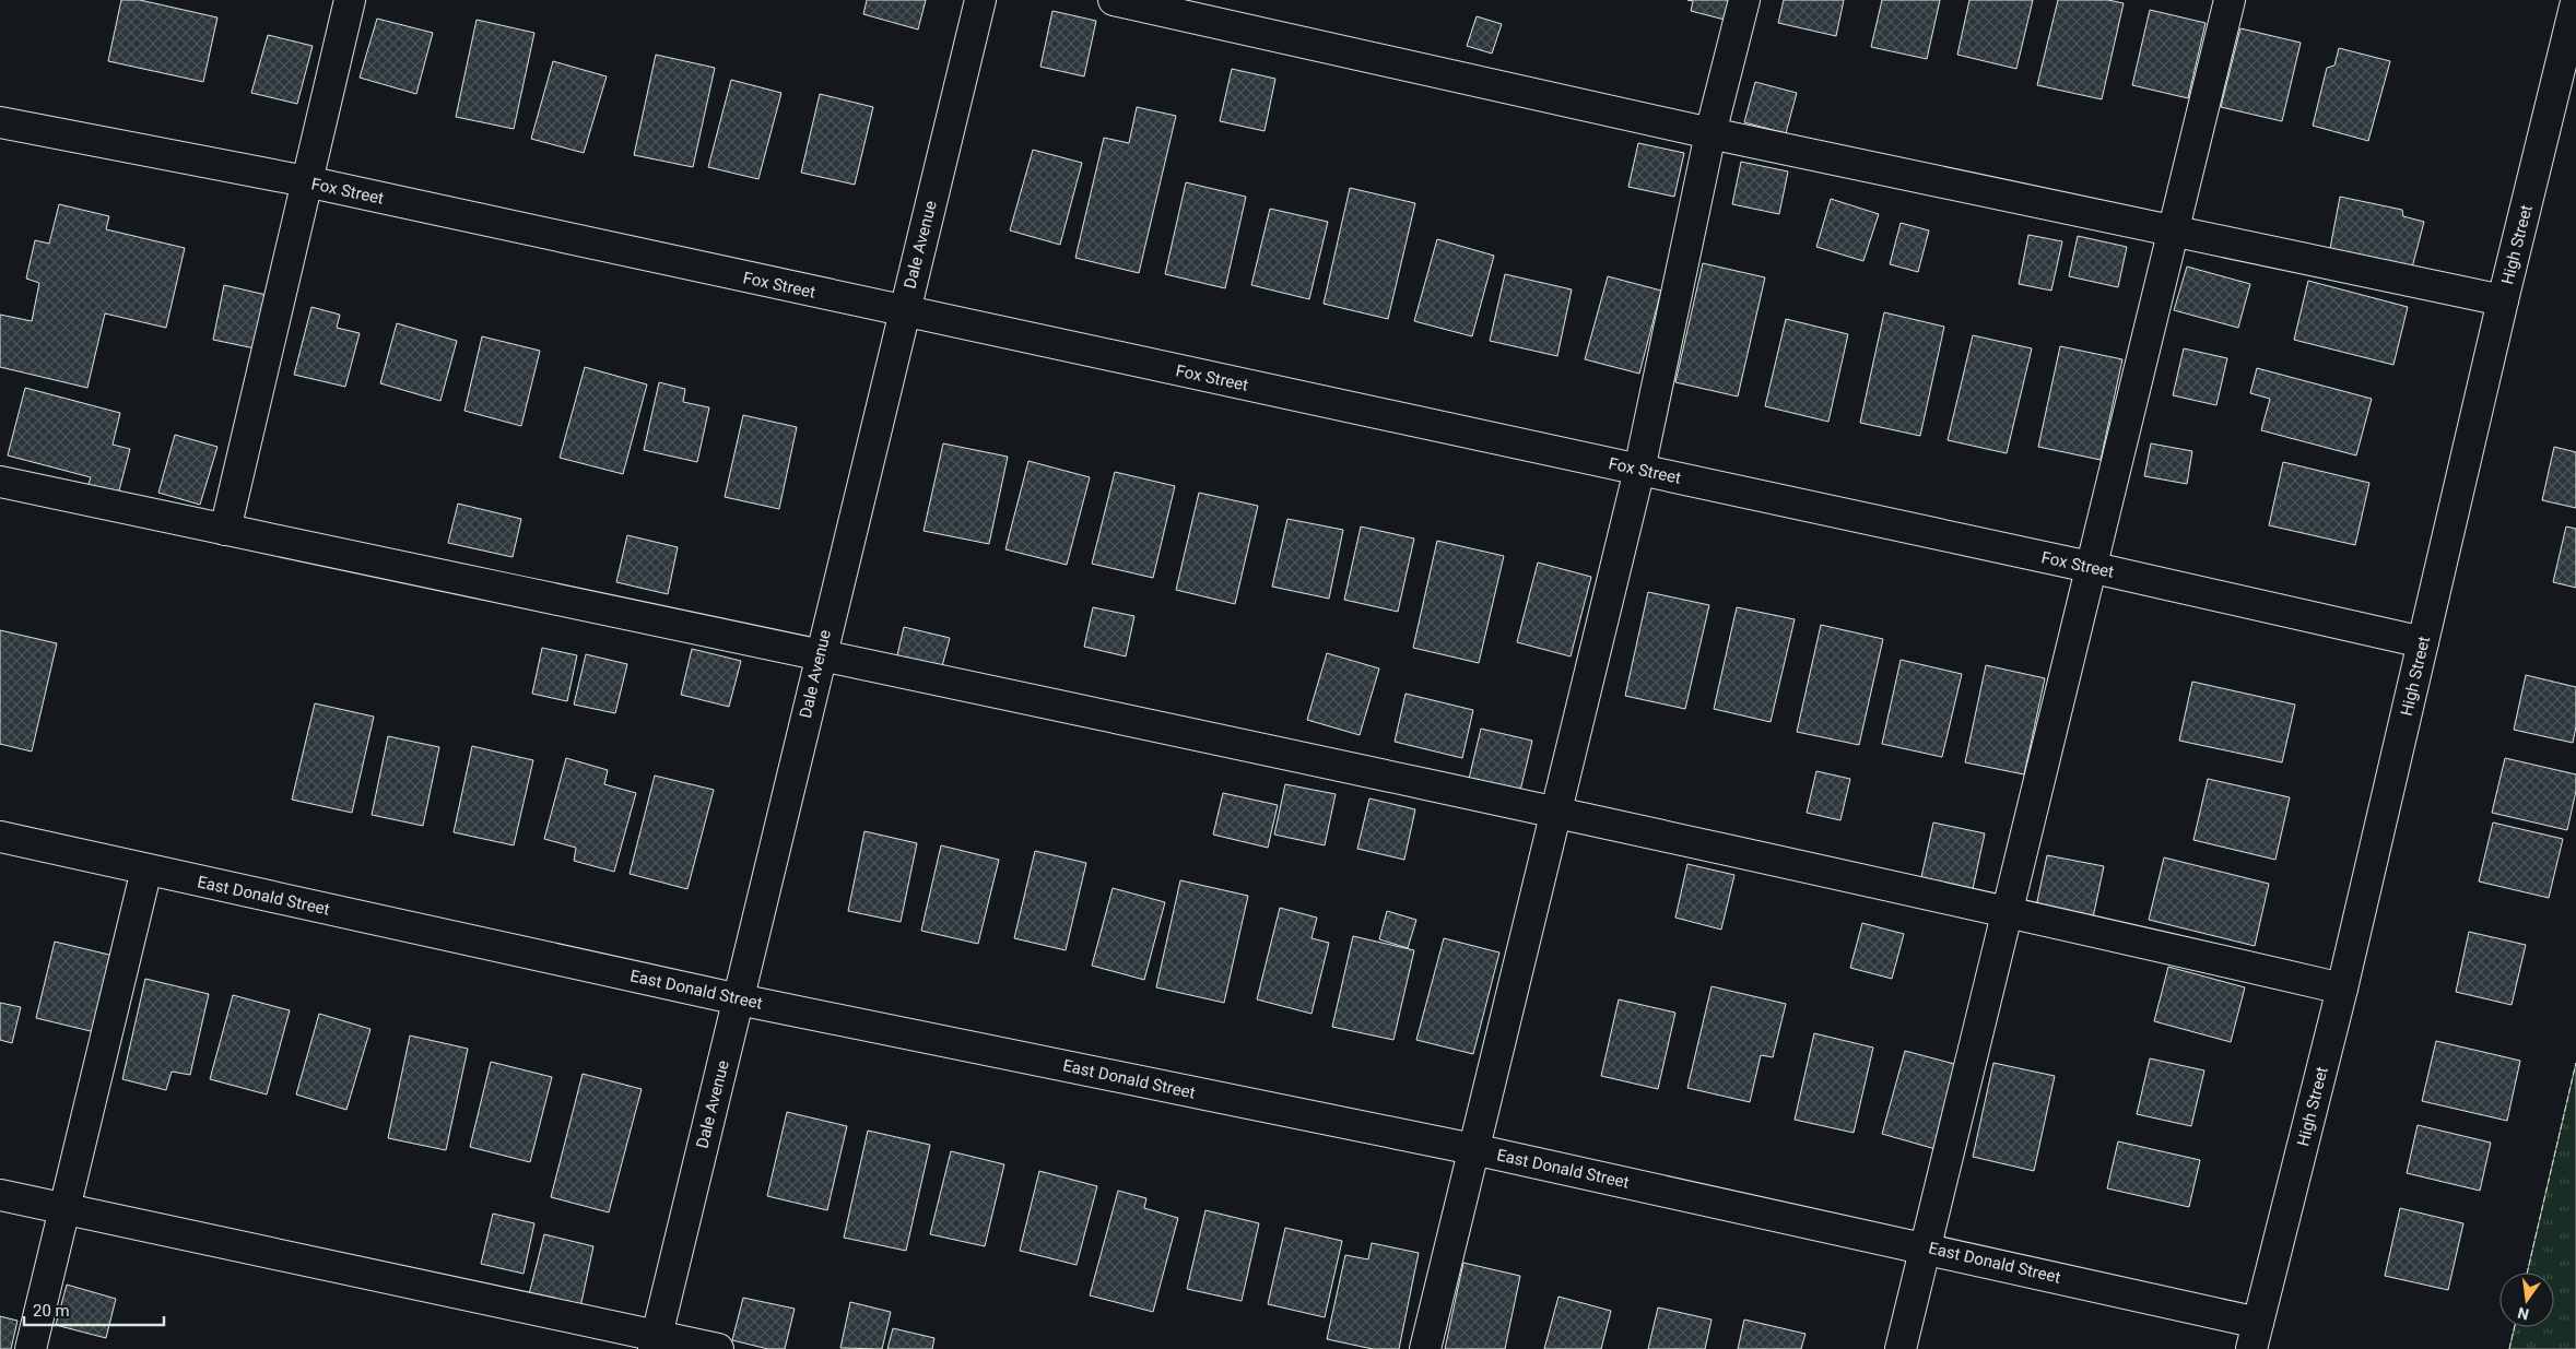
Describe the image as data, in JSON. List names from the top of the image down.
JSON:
{
  "streets": {
    "street": [
      "Fox Street",
      "Dale Avenue",
      "High Street",
      "East Donald Street"
    ]
  },
  "crossings": [
    ["Fox Street", "Dale Avenue"],
    ["Fox Street", "High Street"],
    ["Dale Avenue", "East Donald Street"],
    ["High Street", "East Donald Street"]
  ],
  "scale_bar": "20 m",
  "north": "bottom"
}
